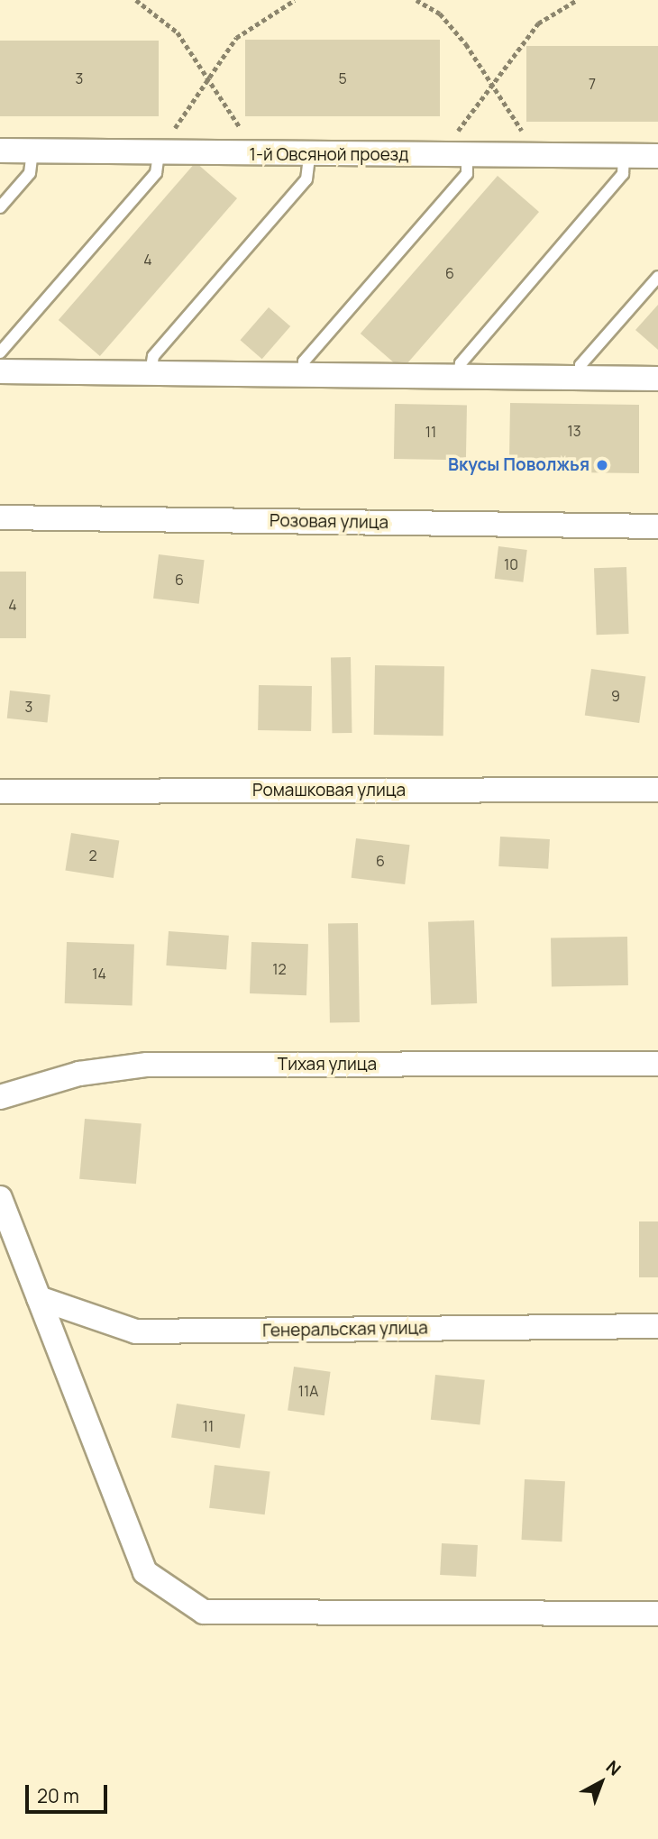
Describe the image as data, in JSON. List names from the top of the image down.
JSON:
{
  "streets": {
    "street": [
      "1-й Овсяной проезд",
      "Розовая улица",
      "Ромашковая улица",
      "Тихая улица",
      "Генеральская улица"
    ]
  },
  "places": ["Вкусы Поволжья"],
  "house_numbers": [
    "3",
    "5",
    "7",
    "4",
    "6",
    "13",
    "11",
    "10",
    "6",
    "4",
    "9",
    "3",
    "2",
    "6",
    "12",
    "14",
    "11А",
    "11"
  ],
  "scale_bar": "20 m",
  "north": "top right"
}
